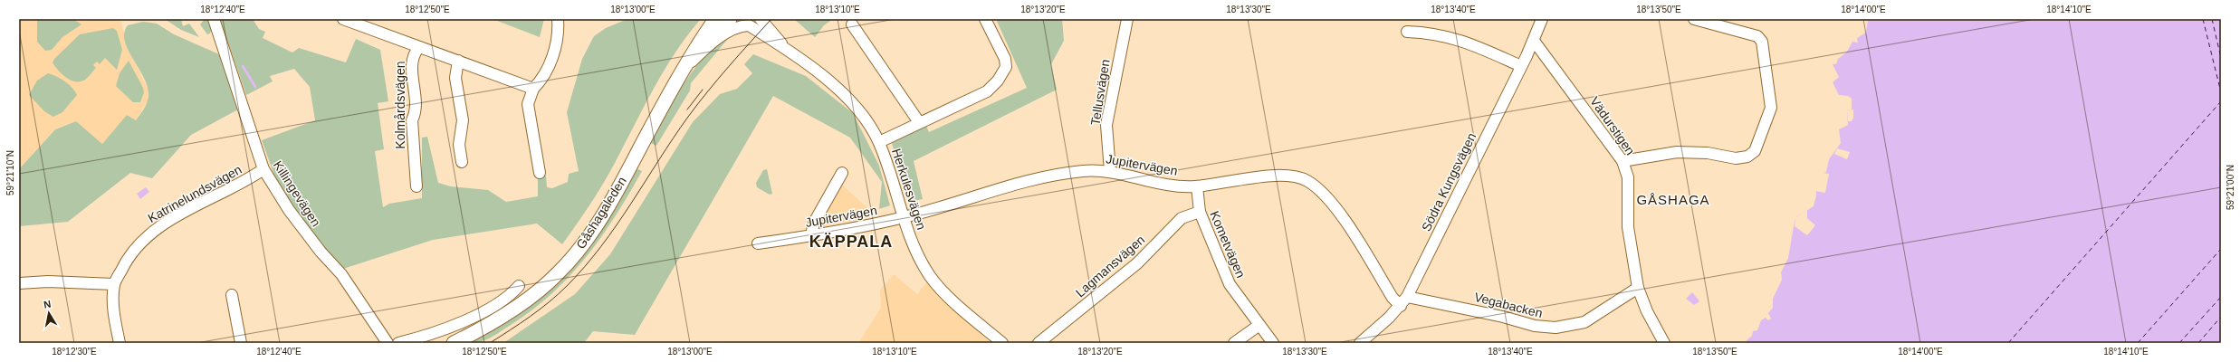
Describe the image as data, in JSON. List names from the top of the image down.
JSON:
{
  "streets": {
    "main road": ["Gåshagaleden"],
    "street": [
      "Tellusvägen",
      "Kolmårdsvägen",
      "Vädurstigen",
      "Jupitervägen",
      "Södra Kungsvägen",
      "Herkulesvägen",
      "Katrinelundsvägen",
      "Killingevägen",
      "Kometvägen",
      "Lagmansvägen",
      "Vegabacken"
    ]
  },
  "crossings": [
    ["Tellusvägen", "Jupitervägen"],
    ["Vädurstigen", "Södra Kungsvägen"],
    ["Vädurstigen", "Vegabacken"],
    ["Jupitervägen", "Södra Kungsvägen"],
    ["Jupitervägen", "Herkulesvägen"],
    ["Jupitervägen", "Kometvägen"],
    ["Jupitervägen", "Vegabacken"],
    ["Södra Kungsvägen", "Vegabacken"],
    ["Herkulesvägen", "Gåshagaleden"],
    ["Katrinelundsvägen", "Killingevägen"],
    ["Kometvägen", "Lagmansvägen"]
  ],
  "districts": ["GÅSHAGA", "KÄPPALA"],
  "north": "top",
  "coordinates": [
    "18°12'40\"E",
    "18°12'50\"E",
    "18°13'00\"E",
    "18°13'10\"E",
    "18°13'20\"E",
    "18°13'30\"E",
    "18°13'40\"E",
    "18°13'50\"E",
    "18°14'00\"E",
    "18°14'10\"E",
    "59°21'10\"N",
    "59°21'00\"N",
    "18°12'30\"E"
  ]
}
